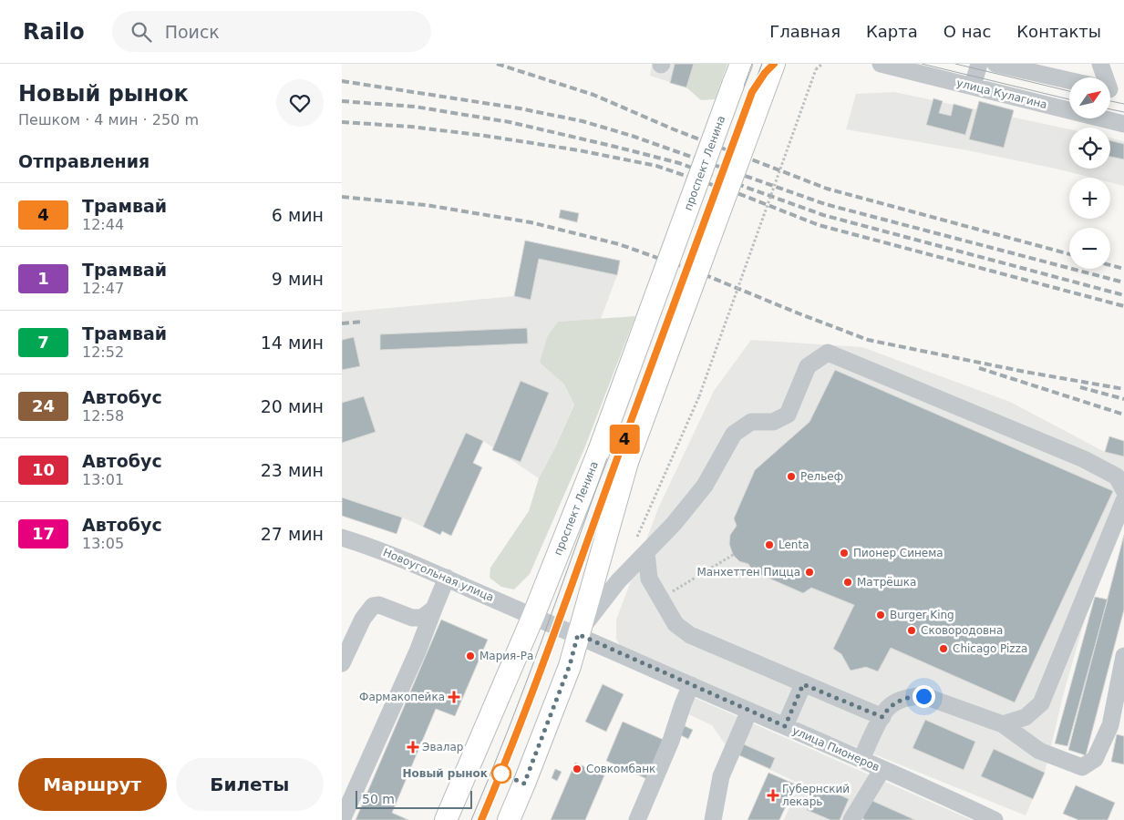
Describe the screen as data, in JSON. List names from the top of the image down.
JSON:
{
  "streets": {
    "main road": ["проспект Ленина"],
    "street": ["улица Кулагина", "Новоугольная улица", "улица Пионеров"]
  },
  "crossings": [
    ["проспект Ленина", "Новоугольная улица"],
    ["Новоугольная улица", "улица Пионеров"]
  ],
  "places": {
    "other": [
      "Рельеф",
      "Lenta",
      "Пионер Синема",
      "Манхеттен Пицца",
      "Матрёшка",
      "Burger King",
      "Сковородовна",
      "Chicago Pizza",
      "Мария-Ра",
      "Совкомбанк",
      "Новый рынок"
    ],
    "health": ["Фармакопейка", "Эвалар", "Губернский лекарь"]
  },
  "lines": ["tram line 4"],
  "scale_bar": "50 m",
  "north": "top right",
  "page": {
    "header": "Railo",
    "search": "Поиск",
    "nav": [
      "Главная",
      "Карта",
      "О нас",
      "Контакты"
    ],
    "heading": [
      ["Новый рынок", "Пешком · 4 мин · 250 m"],
      "Отправления"
    ],
    "on_map": "4",
    "map_buttons": ["+", "−"],
    "list": [
      {
        "mark": "4",
        "name": "Трамвай",
        "note": "12:44",
        "value": "6 мин"
      },
      {
        "mark": "1",
        "name": "Трамвай",
        "note": "12:47",
        "value": "9 мин"
      },
      {
        "mark": "7",
        "name": "Трамвай",
        "note": "12:52",
        "value": "14 мин"
      },
      {
        "mark": "24",
        "name": "Автобус",
        "note": "12:58",
        "value": "20 мин"
      },
      {
        "mark": "10",
        "name": "Автобус",
        "note": "13:01",
        "value": "23 мин"
      },
      {
        "mark": "17",
        "name": "Автобус",
        "note": "13:05",
        "value": "27 мин"
      }
    ],
    "buttons": ["Маршрут", "Билеты"],
    "scale": "50 m"
  }
}
